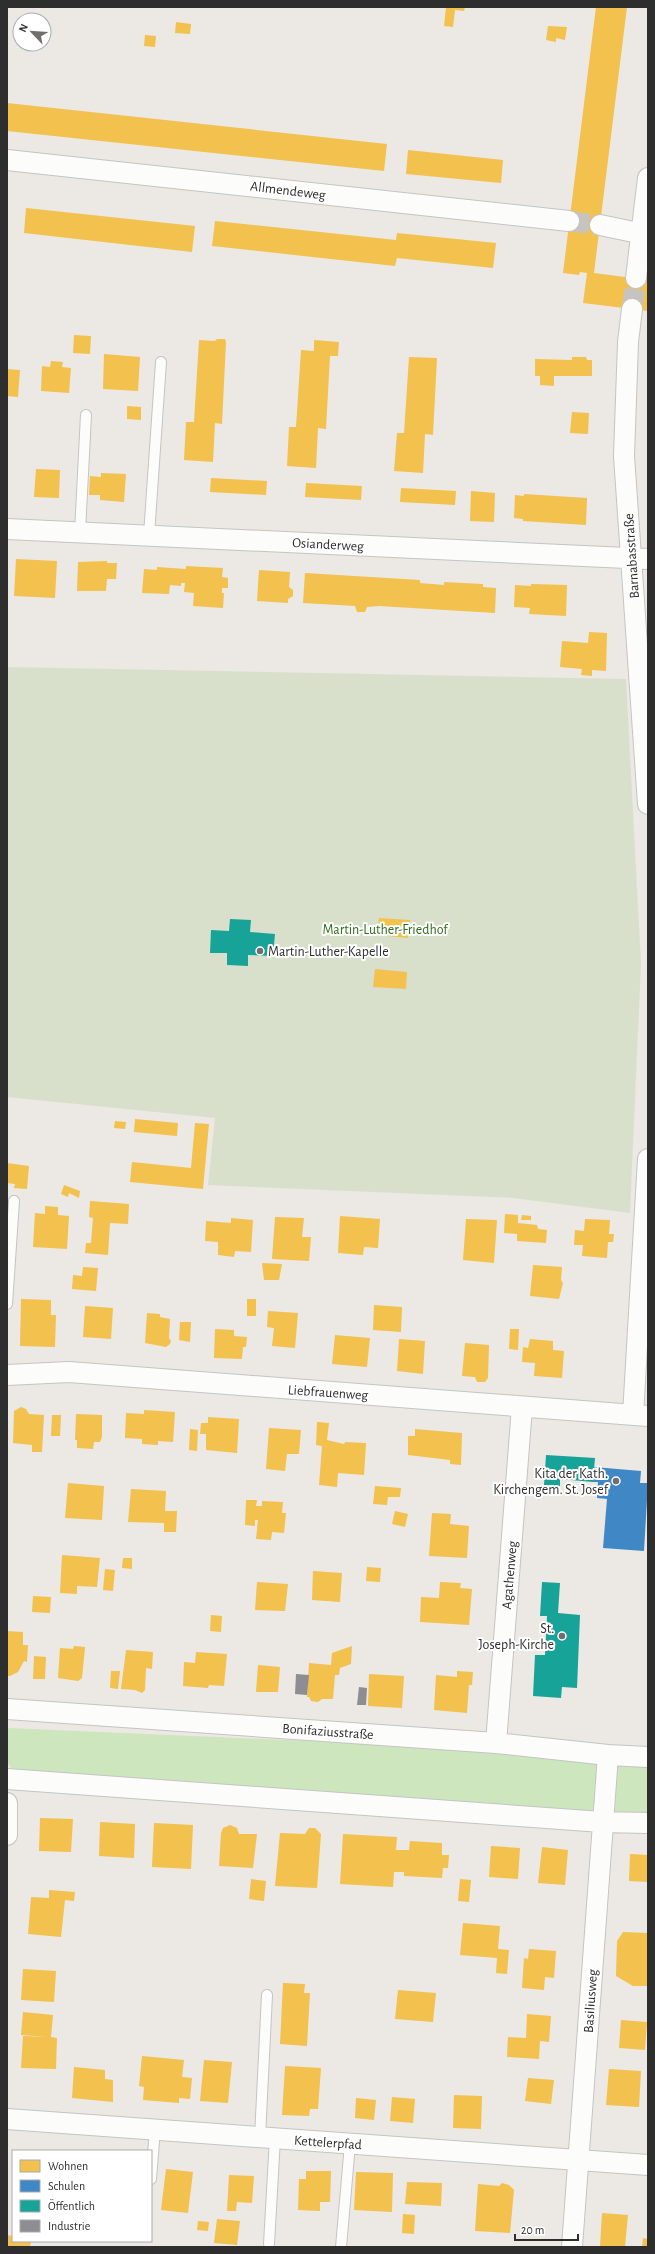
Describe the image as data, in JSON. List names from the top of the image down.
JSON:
{
  "streets": {
    "street": [
      "Allmendeweg",
      "Osianderweg",
      "Barnabasstraße",
      "Liebfrauenweg",
      "Agathenweg",
      "Bonifaziusstraße",
      "Basiliusweg",
      "Kettelerpfad"
    ]
  },
  "crossings": [
    ["Osianderweg", "Barnabasstraße"],
    ["Liebfrauenweg", "Agathenweg"],
    ["Agathenweg", "Bonifaziusstraße"],
    ["Bonifaziusstraße", "Basiliusweg"],
    ["Basiliusweg", "Kettelerpfad"]
  ],
  "parks": ["Martin-Luther-Friedhof"],
  "places": ["Martin-Luther-Kapelle", "Kita der Kath. Kirchengem. St. Josef", "St. Joseph-Kirche"],
  "legend": [
    "Wohnen",
    "Schulen",
    "Öffentlich",
    "Industrie"
  ],
  "scale_bar": "20 m",
  "north": "top left"
}
